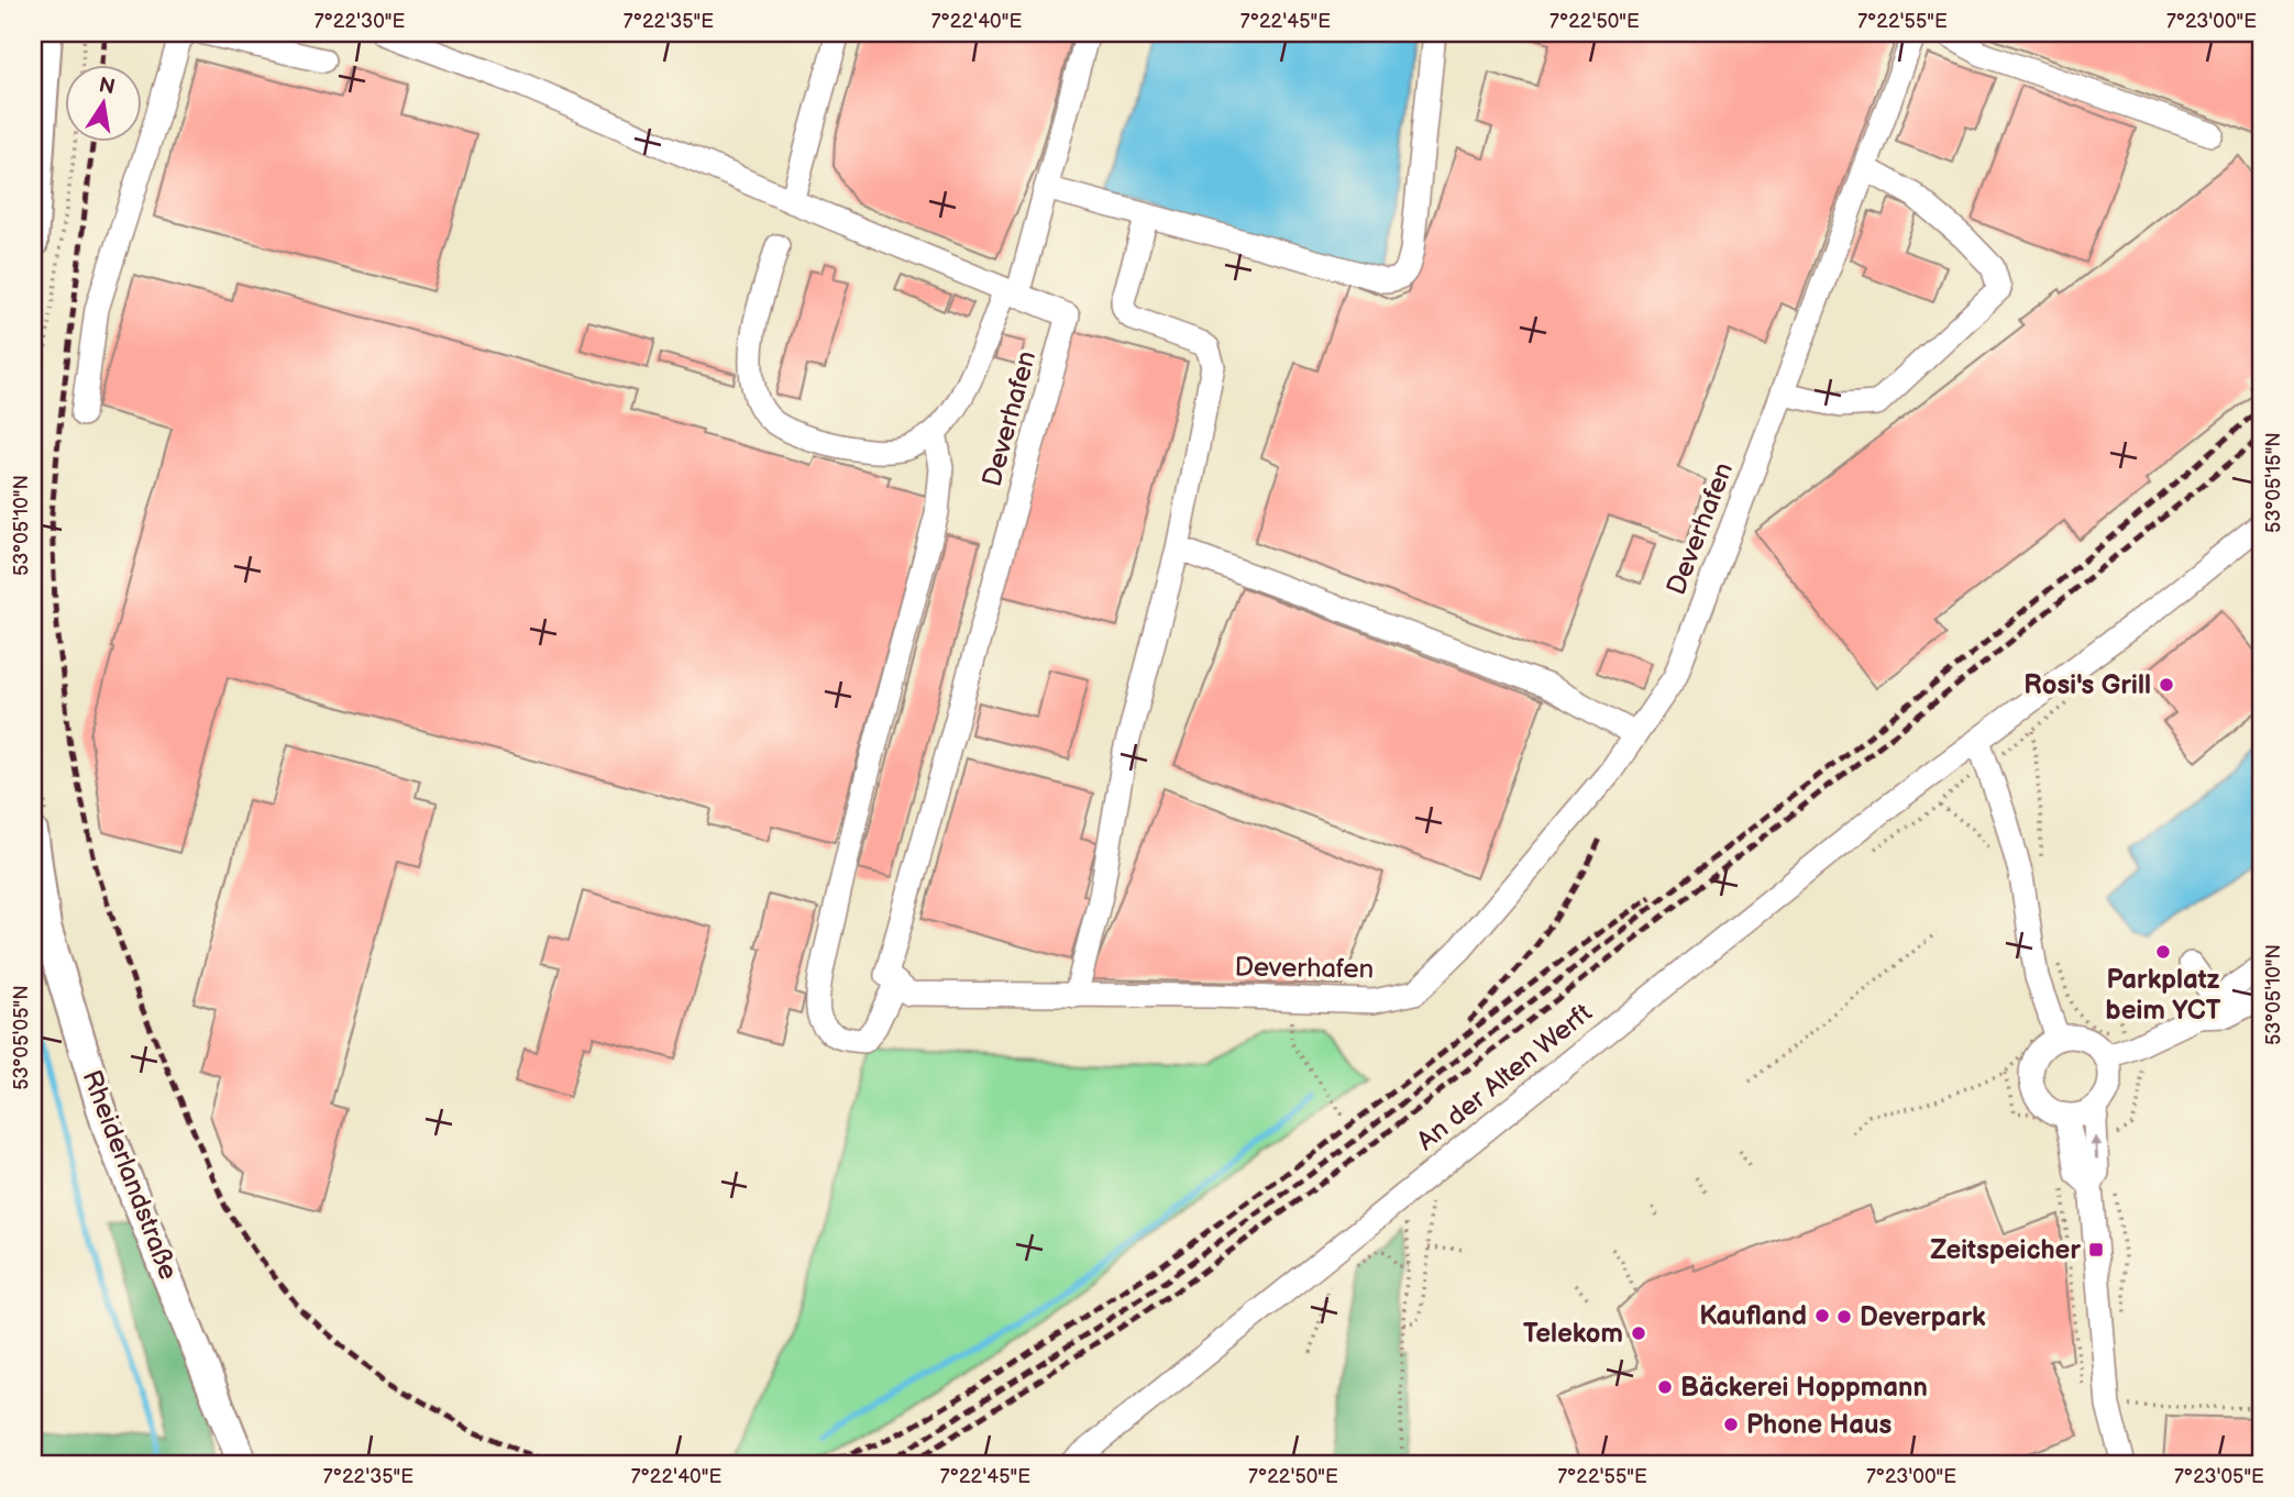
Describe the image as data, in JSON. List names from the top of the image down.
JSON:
{
  "streets": {
    "main road": ["Rheiderlandstraße"],
    "street": ["Deverhafen", "An der Alten Werft"]
  },
  "places": {
    "other": [
      "Rosi's Grill",
      "Parkplatz beim YCT",
      "Kaufland",
      "Deverpark",
      "Telekom",
      "Bäckerei Hoppmann",
      "Phone Haus"
    ],
    "transit": ["Zeitspeicher"]
  },
  "north": "top",
  "coordinates": [
    "7°22'30\"E",
    "7°22'35\"E",
    "7°22'40\"E",
    "7°22'45\"E",
    "7°22'50\"E",
    "7°22'55\"E",
    "7°23'00\"E",
    "53°05'15\"N",
    "53°05'10\"N",
    "53°05'05\"N",
    "7°23'05\"E"
  ]
}
